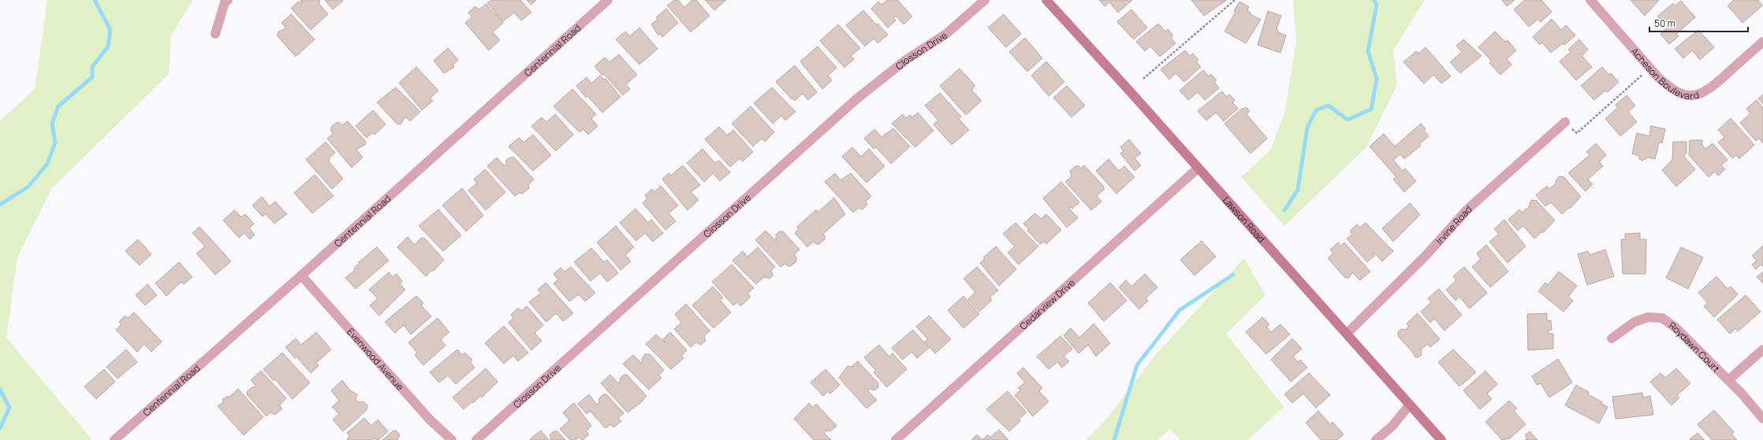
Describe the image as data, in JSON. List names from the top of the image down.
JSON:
{
  "streets": {
    "street": [
      "Centennial Road",
      "Closson Drive",
      "Acheson Boulevard",
      "Lawson Road",
      "Irvine Road",
      "Cedarview Drive",
      "Roydawn Court",
      "Evenwood Avenue"
    ]
  },
  "crossings": [
    ["Centennial Road", "Evenwood Avenue"],
    ["Lawson Road", "Irvine Road"],
    ["Lawson Road", "Cedarview Drive"]
  ],
  "scale_bar": "50 m"
}
